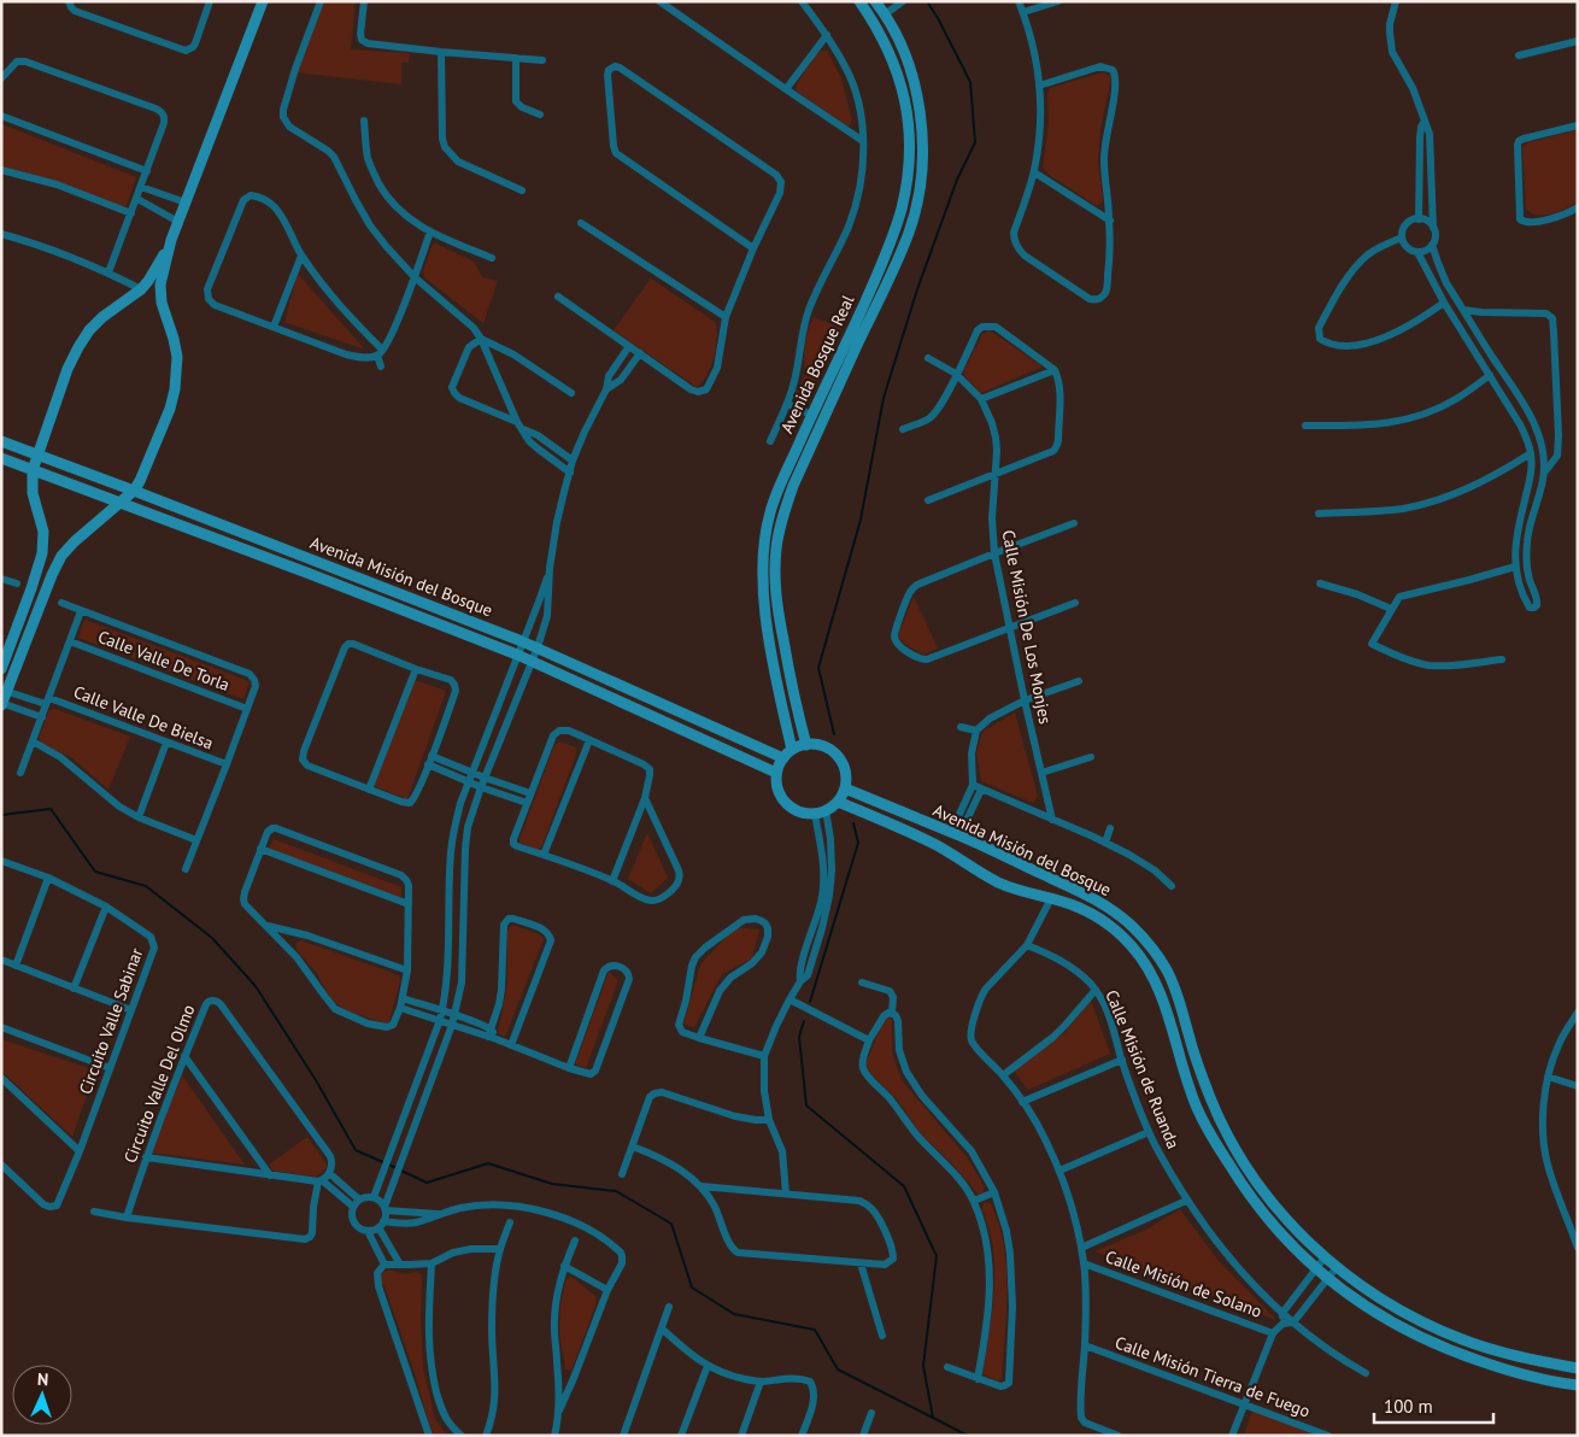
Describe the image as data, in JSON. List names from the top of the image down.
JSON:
{
  "streets": {
    "main road": ["Avenida Bosque Real", "Avenida Misión del Bosque"],
    "street": [
      "Calle Misión De Los Monjes",
      "Calle Valle De Torla",
      "Calle Valle De Bielsa",
      "Circuito Valle Sabinar",
      "Calle Misión de Ruanda",
      "Circuito Valle Del Olmo",
      "Calle Misión de Solano",
      "Calle Misión Tierra de Fuego"
    ]
  },
  "crossings": [
    ["Avenida Bosque Real", "Avenida Misión del Bosque"]
  ],
  "scale_bar": "100 m",
  "north": "top"
}
